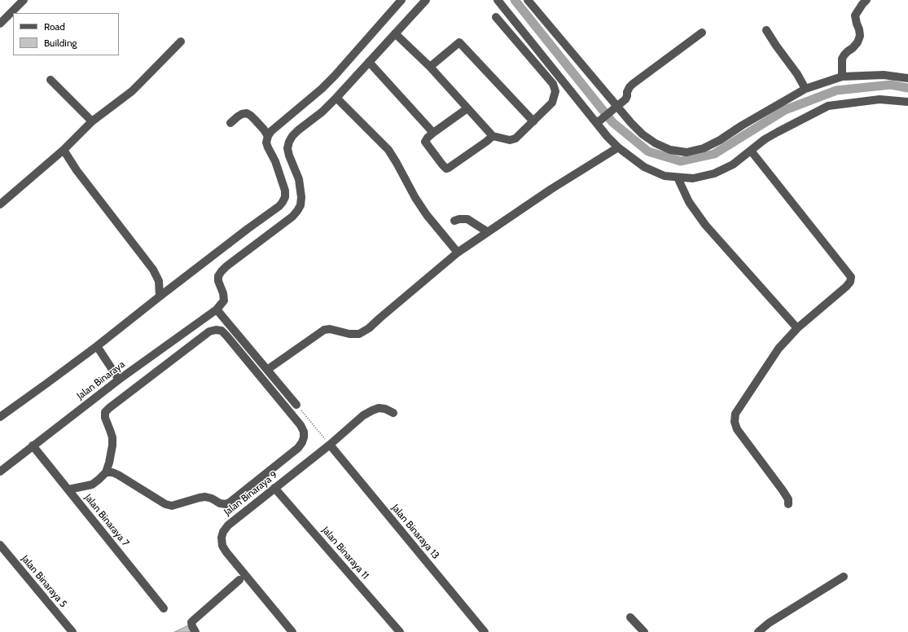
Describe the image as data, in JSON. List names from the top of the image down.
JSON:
{
  "streets": {
    "street": [
      "Jalan Binaraya",
      "Jalan Binaraya 9",
      "Jalan Binaraya 7",
      "Jalan Binaraya 13",
      "Jalan Binaraya 11",
      "Jalan Binaraya 5"
    ]
  },
  "crossings": [
    ["Jalan Binaraya", "Jalan Binaraya 7"],
    ["Jalan Binaraya 9", "Jalan Binaraya 13"],
    ["Jalan Binaraya 9", "Jalan Binaraya 11"]
  ],
  "legend": ["Road", "Building"]
}
